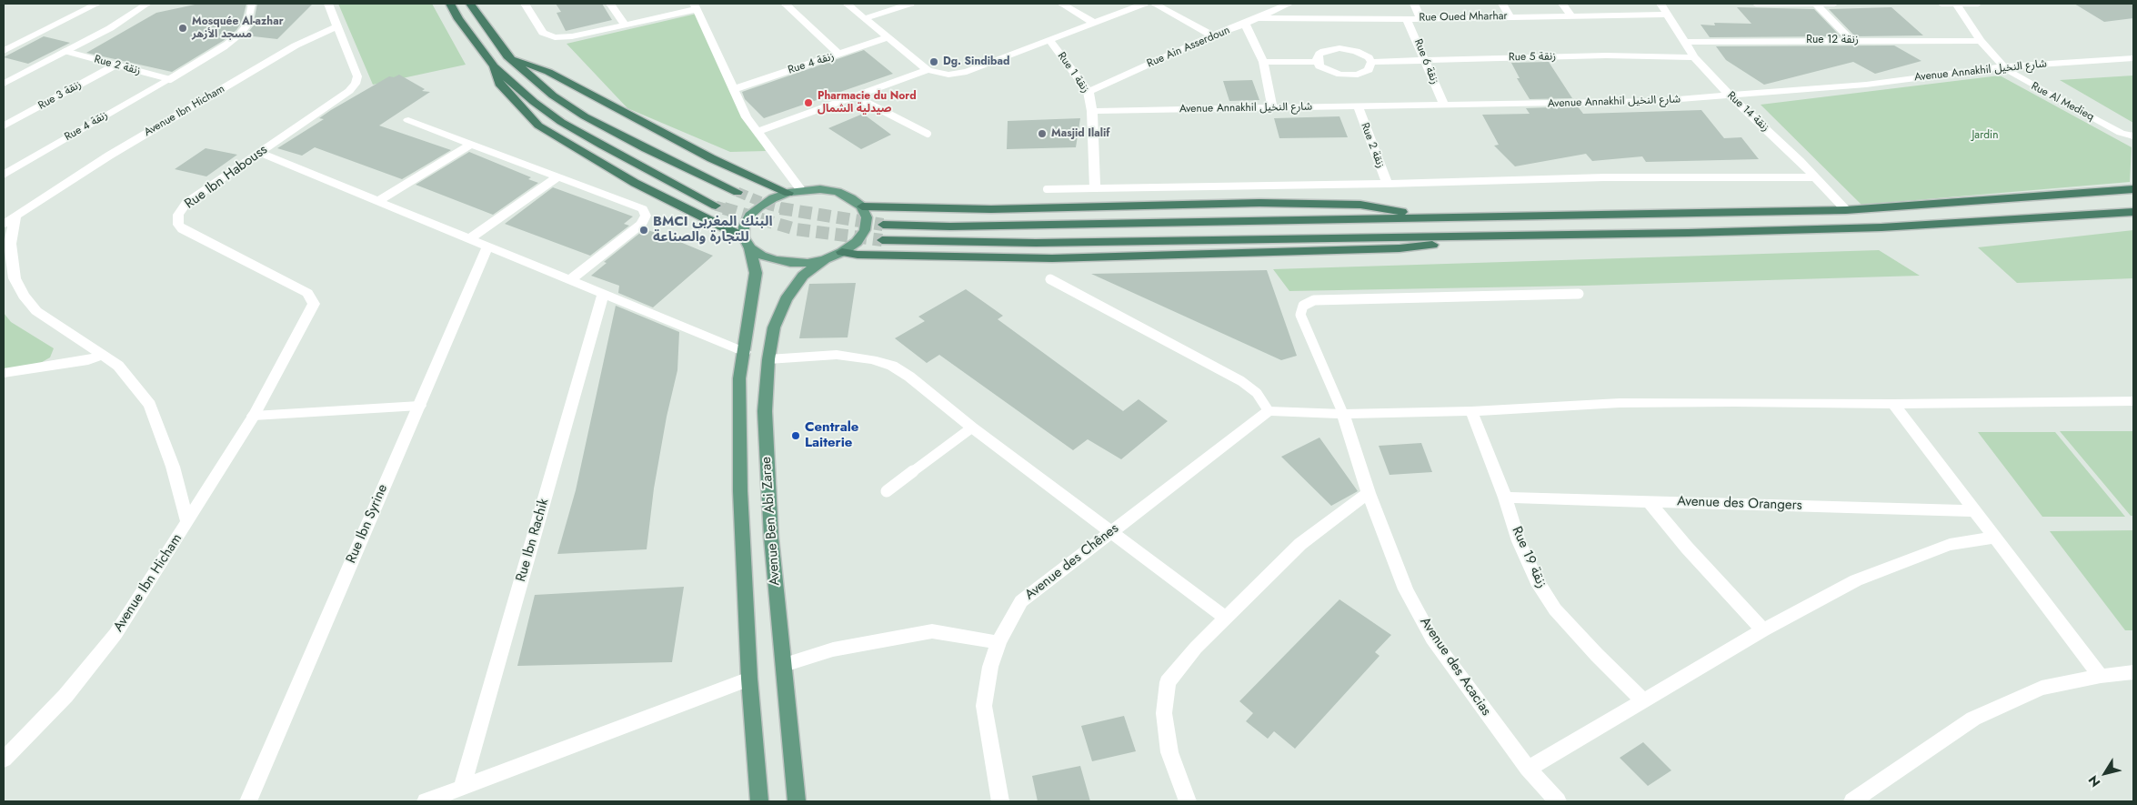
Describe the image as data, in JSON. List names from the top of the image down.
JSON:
{
  "streets": {
    "main road": ["Avenue Ben Abi Zarae"],
    "street": [
      "Rue Oued Mharhar",
      "Rue 12 زنقة",
      "Rue Ain Asserdoun",
      "Rue 5 زنقة",
      "Rue 6 زنقة",
      "Rue 4 زنقة",
      "Rue 2 زنقة",
      "Avenue Annakhil شارع النخيل",
      "Rue 1 زنقة",
      "Rue 3 زنقة",
      "Rue Al Medieq",
      "Avenue Ibn Hicham",
      "Rue 14 زنقة",
      "Rue Ibn Habouss",
      "Avenue des Orangers",
      "Rue Ibn Syrine",
      "Rue Ibn Rachik",
      "Rue 19 زنقة",
      "Avenue des Chênes",
      "Avenue des Acacias"
    ]
  },
  "crossings": [
    ["Rue Oued Mharhar", "Rue Ain Asserdoun"],
    ["Rue Oued Mharhar", "Rue 6 زنقة"],
    ["Rue Oued Mharhar", "Rue 14 زنقة"],
    ["Rue 12 زنقة", "Rue Al Medieq"],
    ["Rue 12 زنقة", "Rue 14 زنقة"],
    ["Rue Ain Asserdoun", "Rue 1 زنقة"],
    ["Rue 5 زنقة", "Rue 6 زنقة"],
    ["Rue 5 زنقة", "Rue 14 زنقة"],
    ["Rue 6 زنقة", "Avenue Annakhil شارع النخيل"],
    ["Rue 4 زنقة", "Rue 2 زنقة"],
    ["Rue 2 زنقة", "Avenue Annakhil شارع النخيل"],
    ["Rue 2 زنقة", "Rue 3 زنقة"],
    ["Avenue Annakhil شارع النخيل", "Rue 1 زنقة"],
    ["Avenue Annakhil شارع النخيل", "Rue Al Medieq"],
    ["Avenue Annakhil شارع النخيل", "Rue 14 زنقة"],
    ["Avenue Ibn Hicham", "Rue Ibn Habouss"],
    ["Avenue des Orangers", "Rue 19 زنقة"]
  ],
  "parks": ["Jardin"],
  "places": [
    "Mosquée Al-azhar مسجد الأزهر",
    "Dg. Sindibad",
    "Pharmacie du Nord صيدلية الشمال",
    "Masjid Ilalif",
    "BMCI البنك المغربي للتجارة والصناعة",
    "Centrale Laiterie"
  ],
  "north": "bottom left"
}
